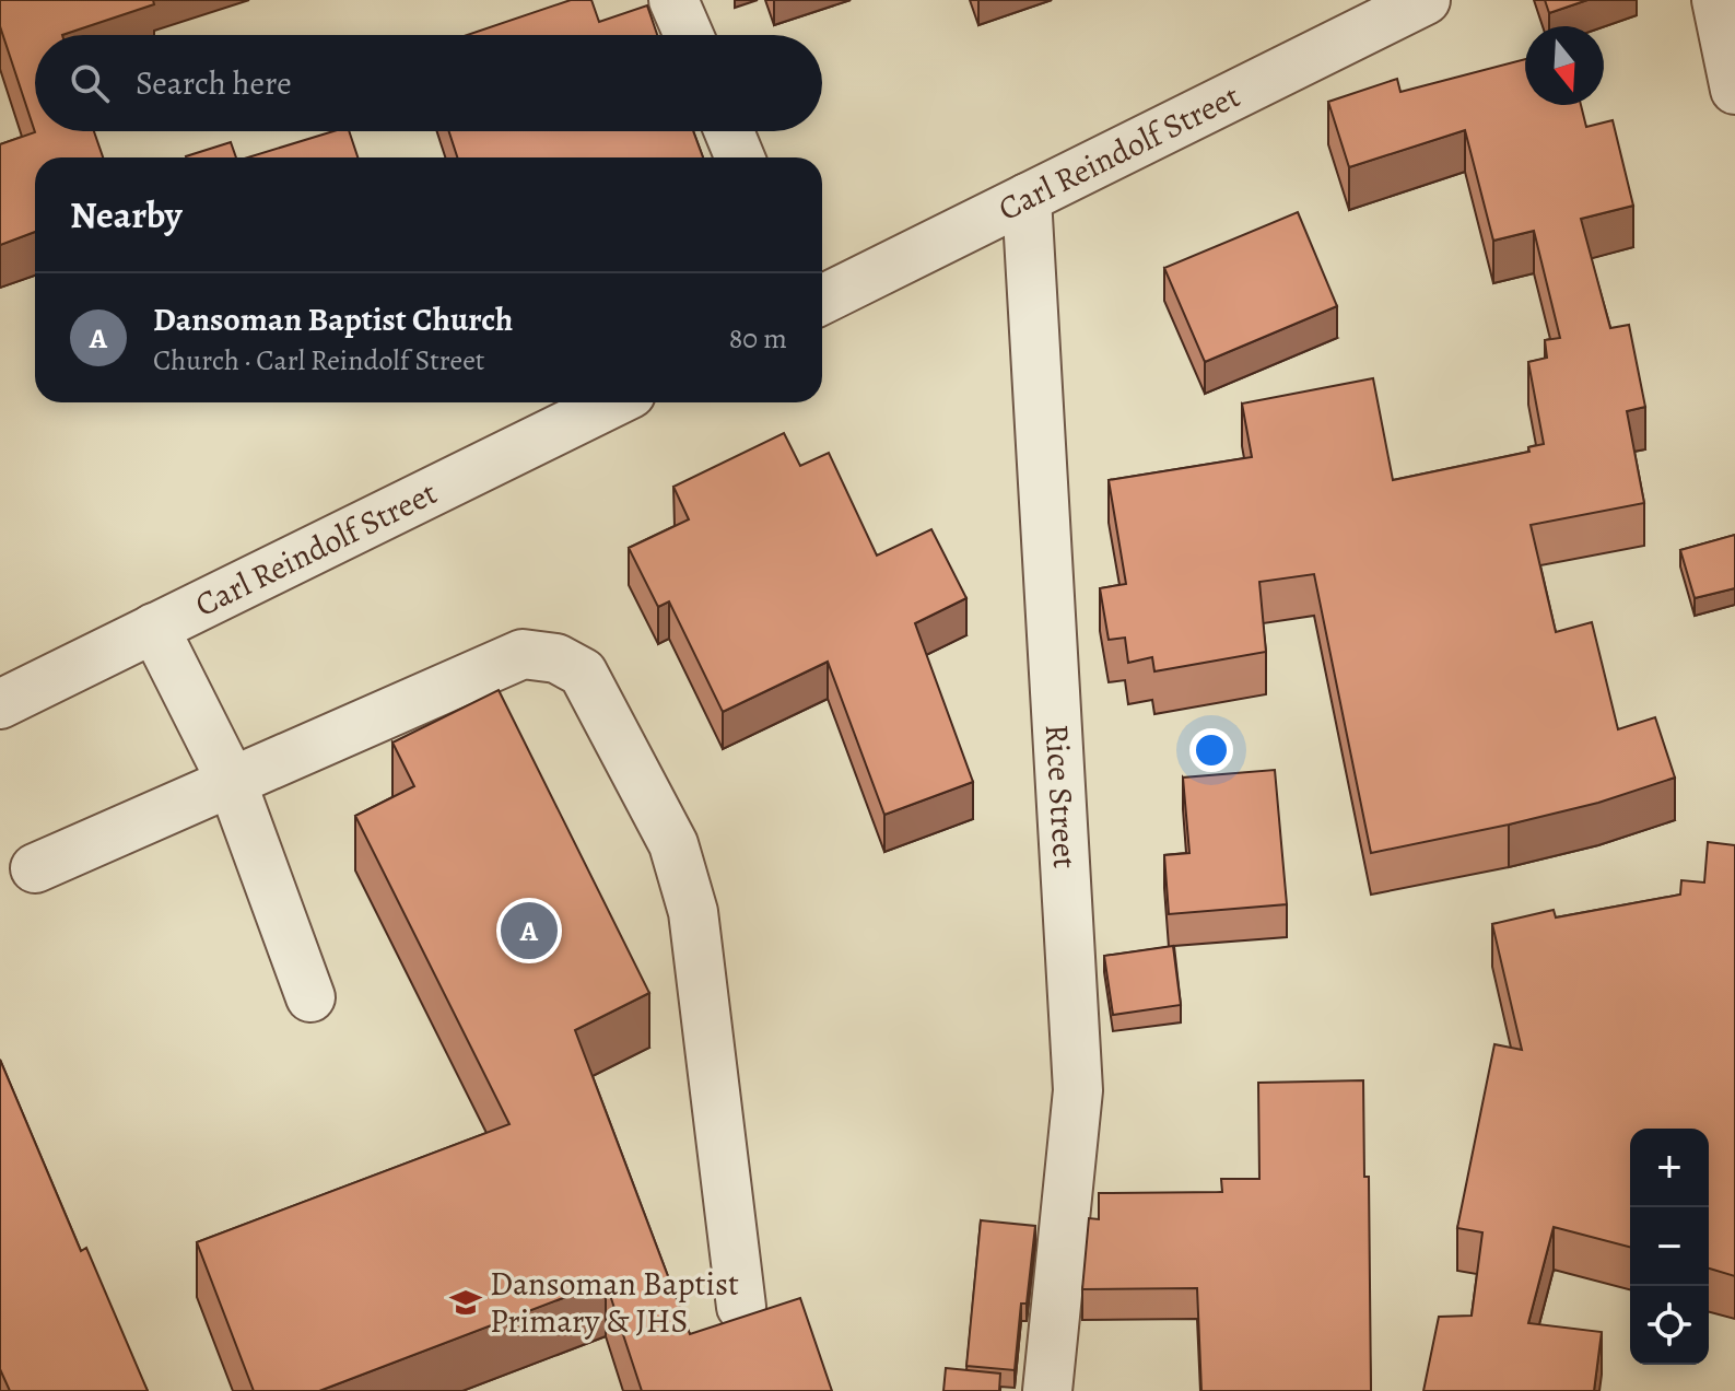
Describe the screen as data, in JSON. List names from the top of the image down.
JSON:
{
  "streets": {
    "street": ["Carl Reindolf Street", "Rice Street"]
  },
  "crossings": [
    ["Carl Reindolf Street", "Rice Street"]
  ],
  "places": {
    "school or university": ["Dansoman Baptist Primary & JHS"]
  },
  "north": "bottom",
  "page": {
    "search": "Search here",
    "heading": "Nearby",
    "list": [
      {
        "mark": "A",
        "name": "Dansoman Baptist Church",
        "note": "Church · Carl Reindolf Street",
        "value": "80 m"
      }
    ],
    "pins": "A",
    "map_buttons": ["+", "−"]
  }
}
